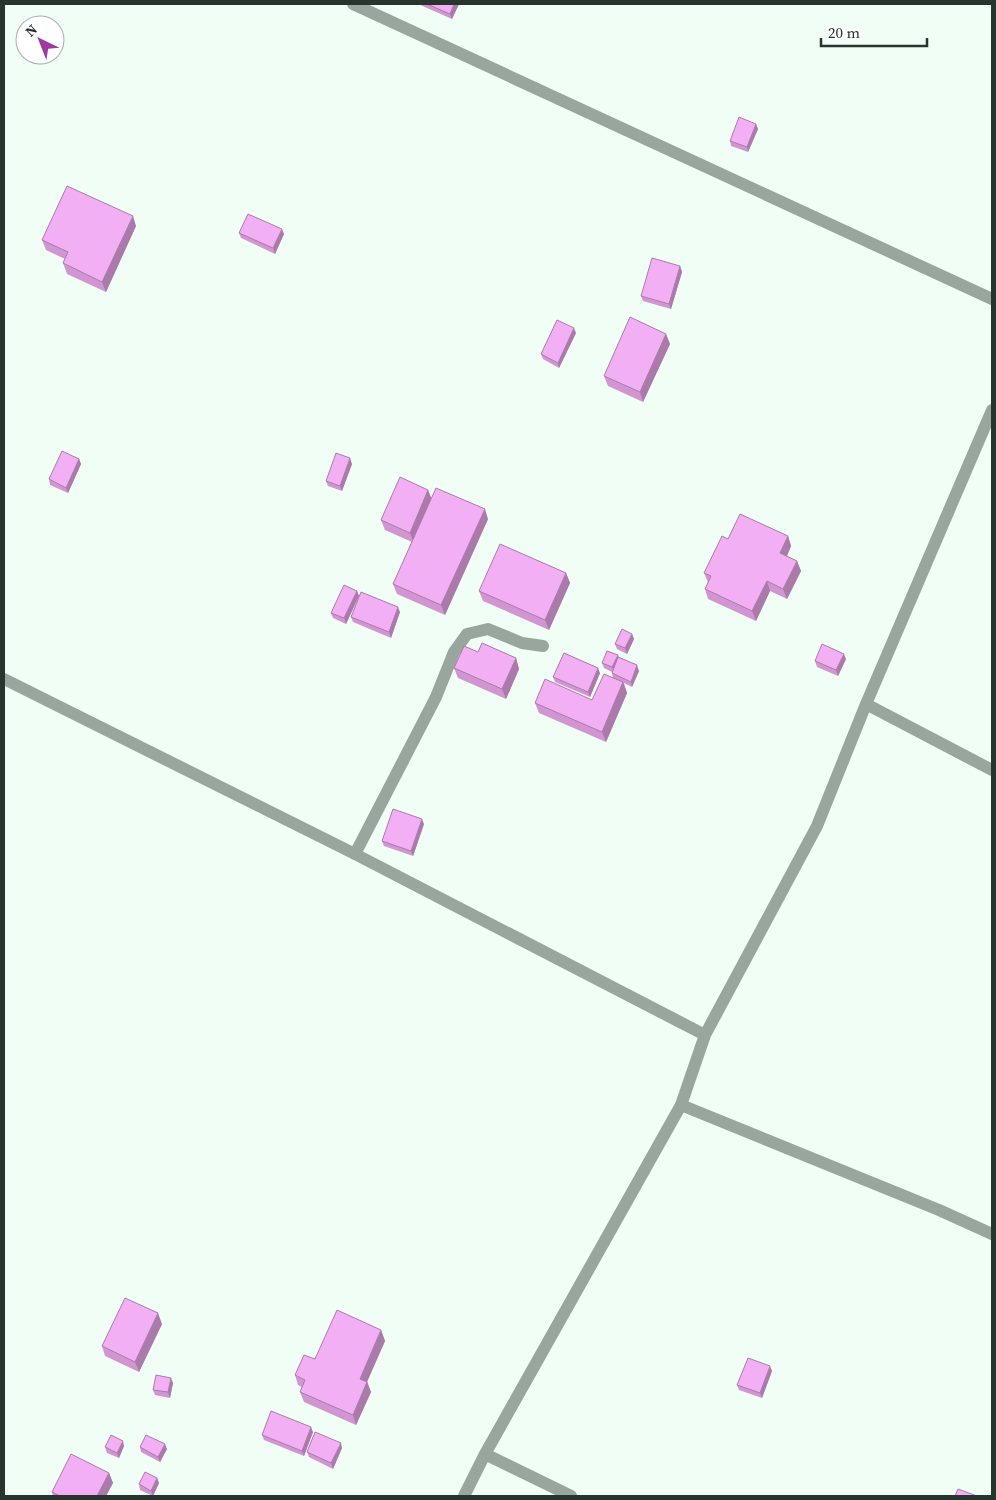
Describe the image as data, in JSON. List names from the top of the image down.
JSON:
{
  "scale_bar": "20 m",
  "north": "top left"
}
